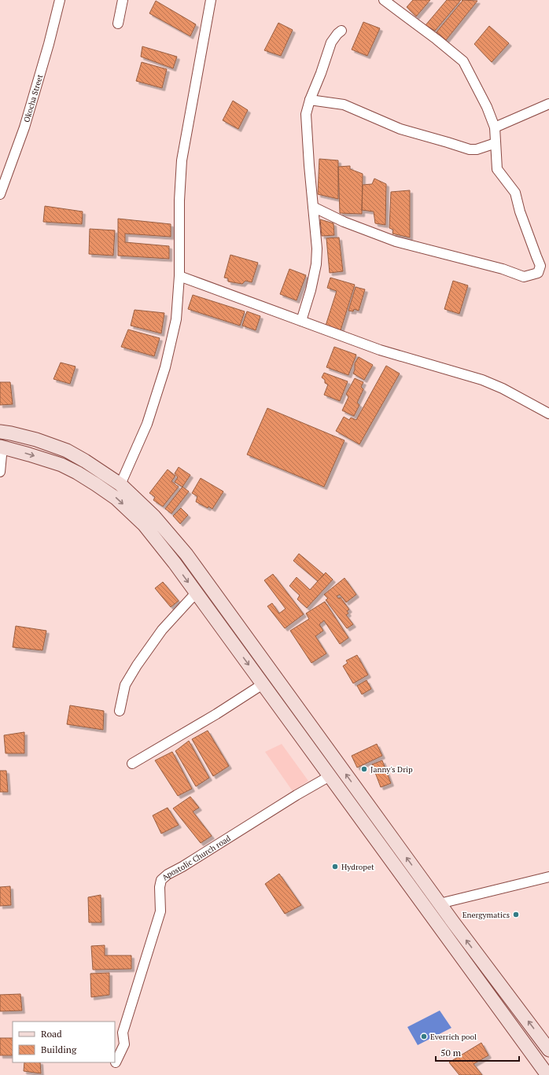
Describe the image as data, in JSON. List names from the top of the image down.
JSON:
{
  "streets": {
    "street": ["Okocha Street", "Apostolic Church road"]
  },
  "places": [
    "Janny's Drip",
    "Hydropet",
    "Energymatics",
    "Everrich pool"
  ],
  "legend": ["Road", "Building"],
  "scale_bar": "50 m"
}
